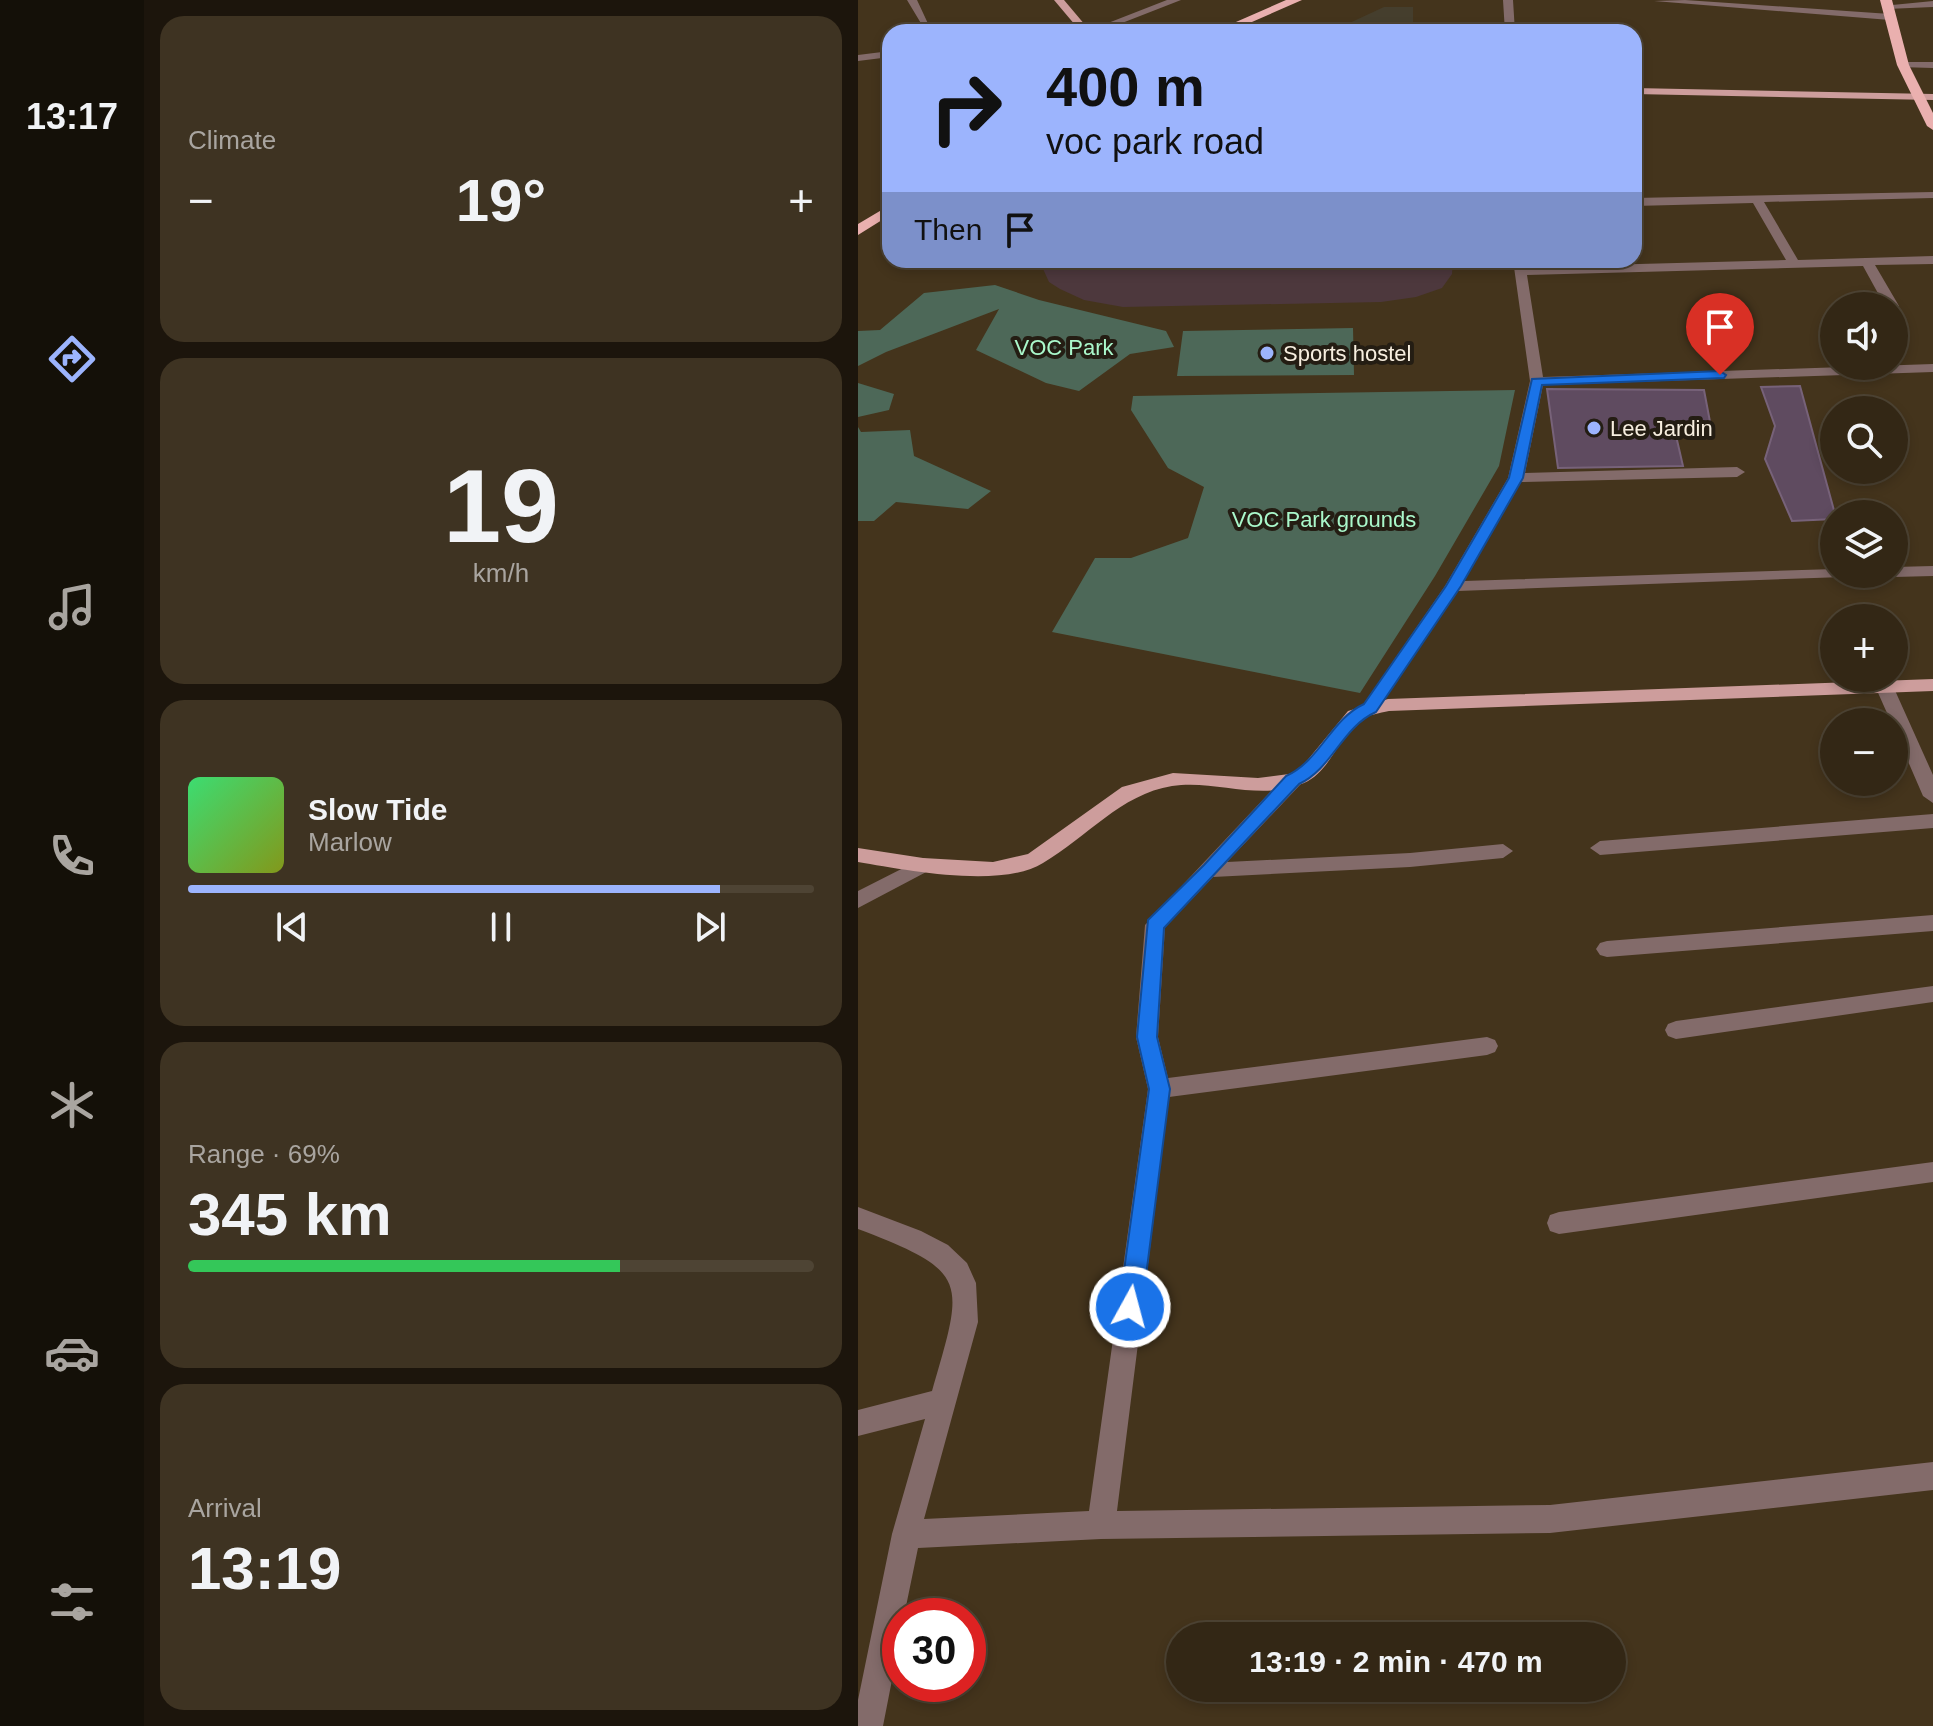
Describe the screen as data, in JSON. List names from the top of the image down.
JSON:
{
  "parks": ["VOC Park", "VOC Park grounds"],
  "places": ["Sports hostel", "Lee Jardin"],
  "page": {
    "tabs": "13:17",
    "tile": [
      "Climate",
      ["19", "km/h"],
      ["Range · 69%", "345 km"],
      ["Arrival", "13:19"]
    ],
    "turn": ["400 m", "voc park road"],
    "heat": ["−", "19°", "+"],
    "then": "Then",
    "map_buttons": ["+", "−"],
    "song": ["Slow Tide", "Marlow"],
    "limit": "30",
    "trip": "13:19 · 2 min · 470 m"
  }
}
